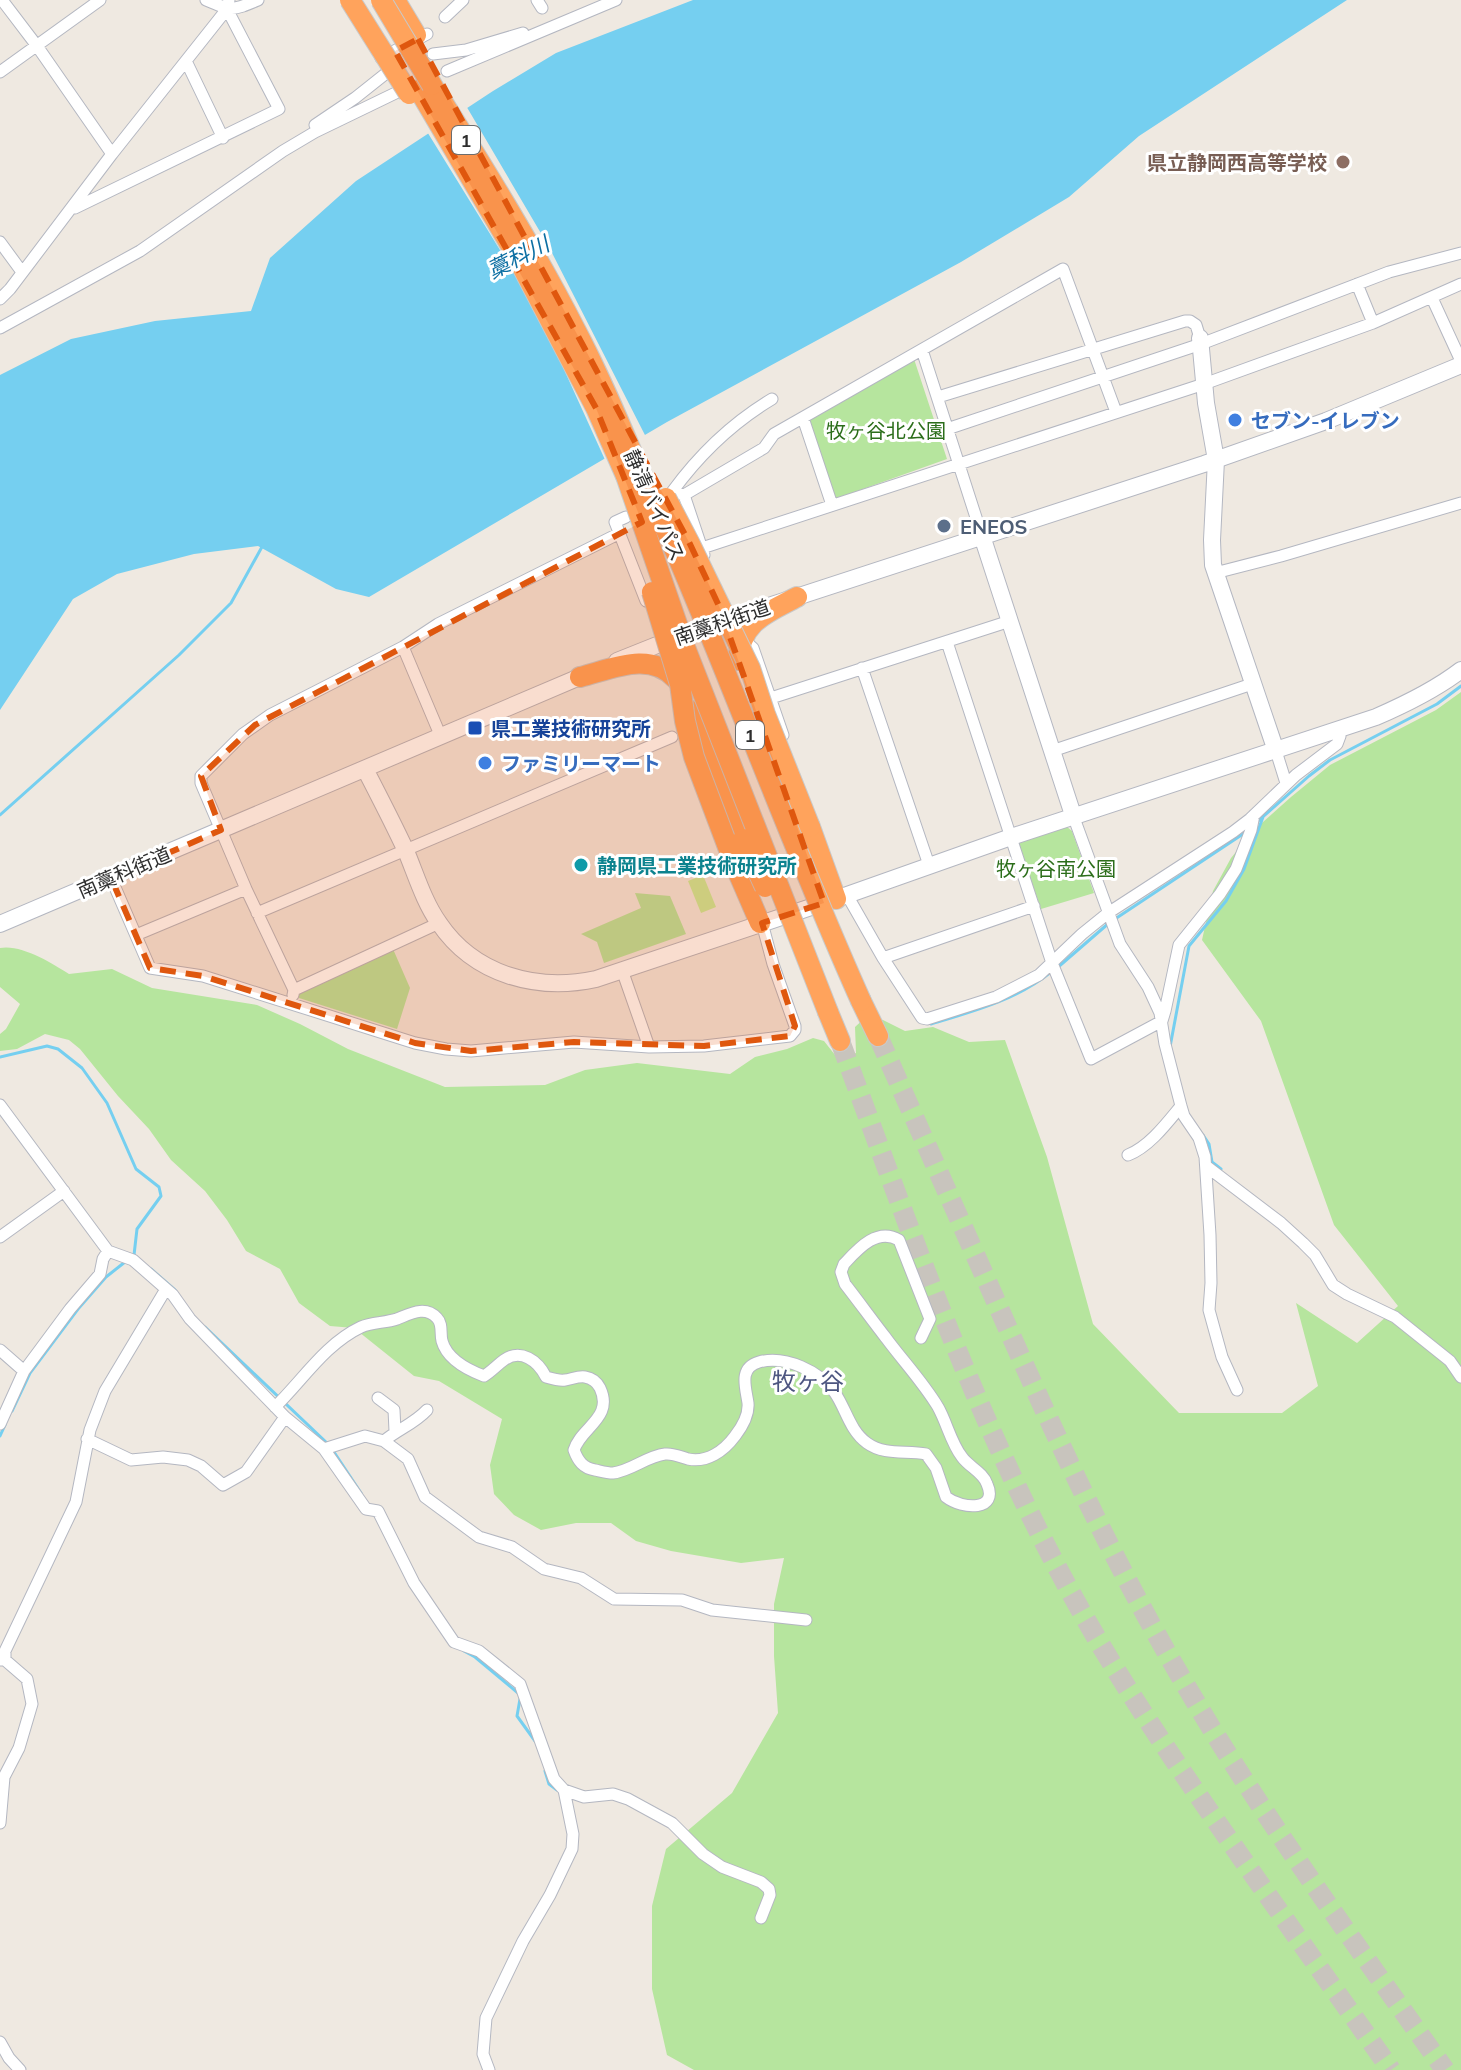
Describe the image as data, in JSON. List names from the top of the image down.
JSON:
{
  "streets": {
    "highway": ["1", "静清バイパス"],
    "street": ["南藁科街道"]
  },
  "crossings": [
    ["1", "静清バイパス"],
    ["1", "南藁科街道"]
  ],
  "districts": ["牧ヶ谷"],
  "water": ["藁科川"],
  "parks": ["牧ヶ谷北公園", "牧ヶ谷南公園"],
  "places": {
    "other": [
      "県立静岡西高等学校",
      "セブン-イレブン",
      "ENEOS",
      "ファミリーマート",
      "静岡県工業技術研究所"
    ],
    "transit": ["県工業技術研究所"]
  }
}
